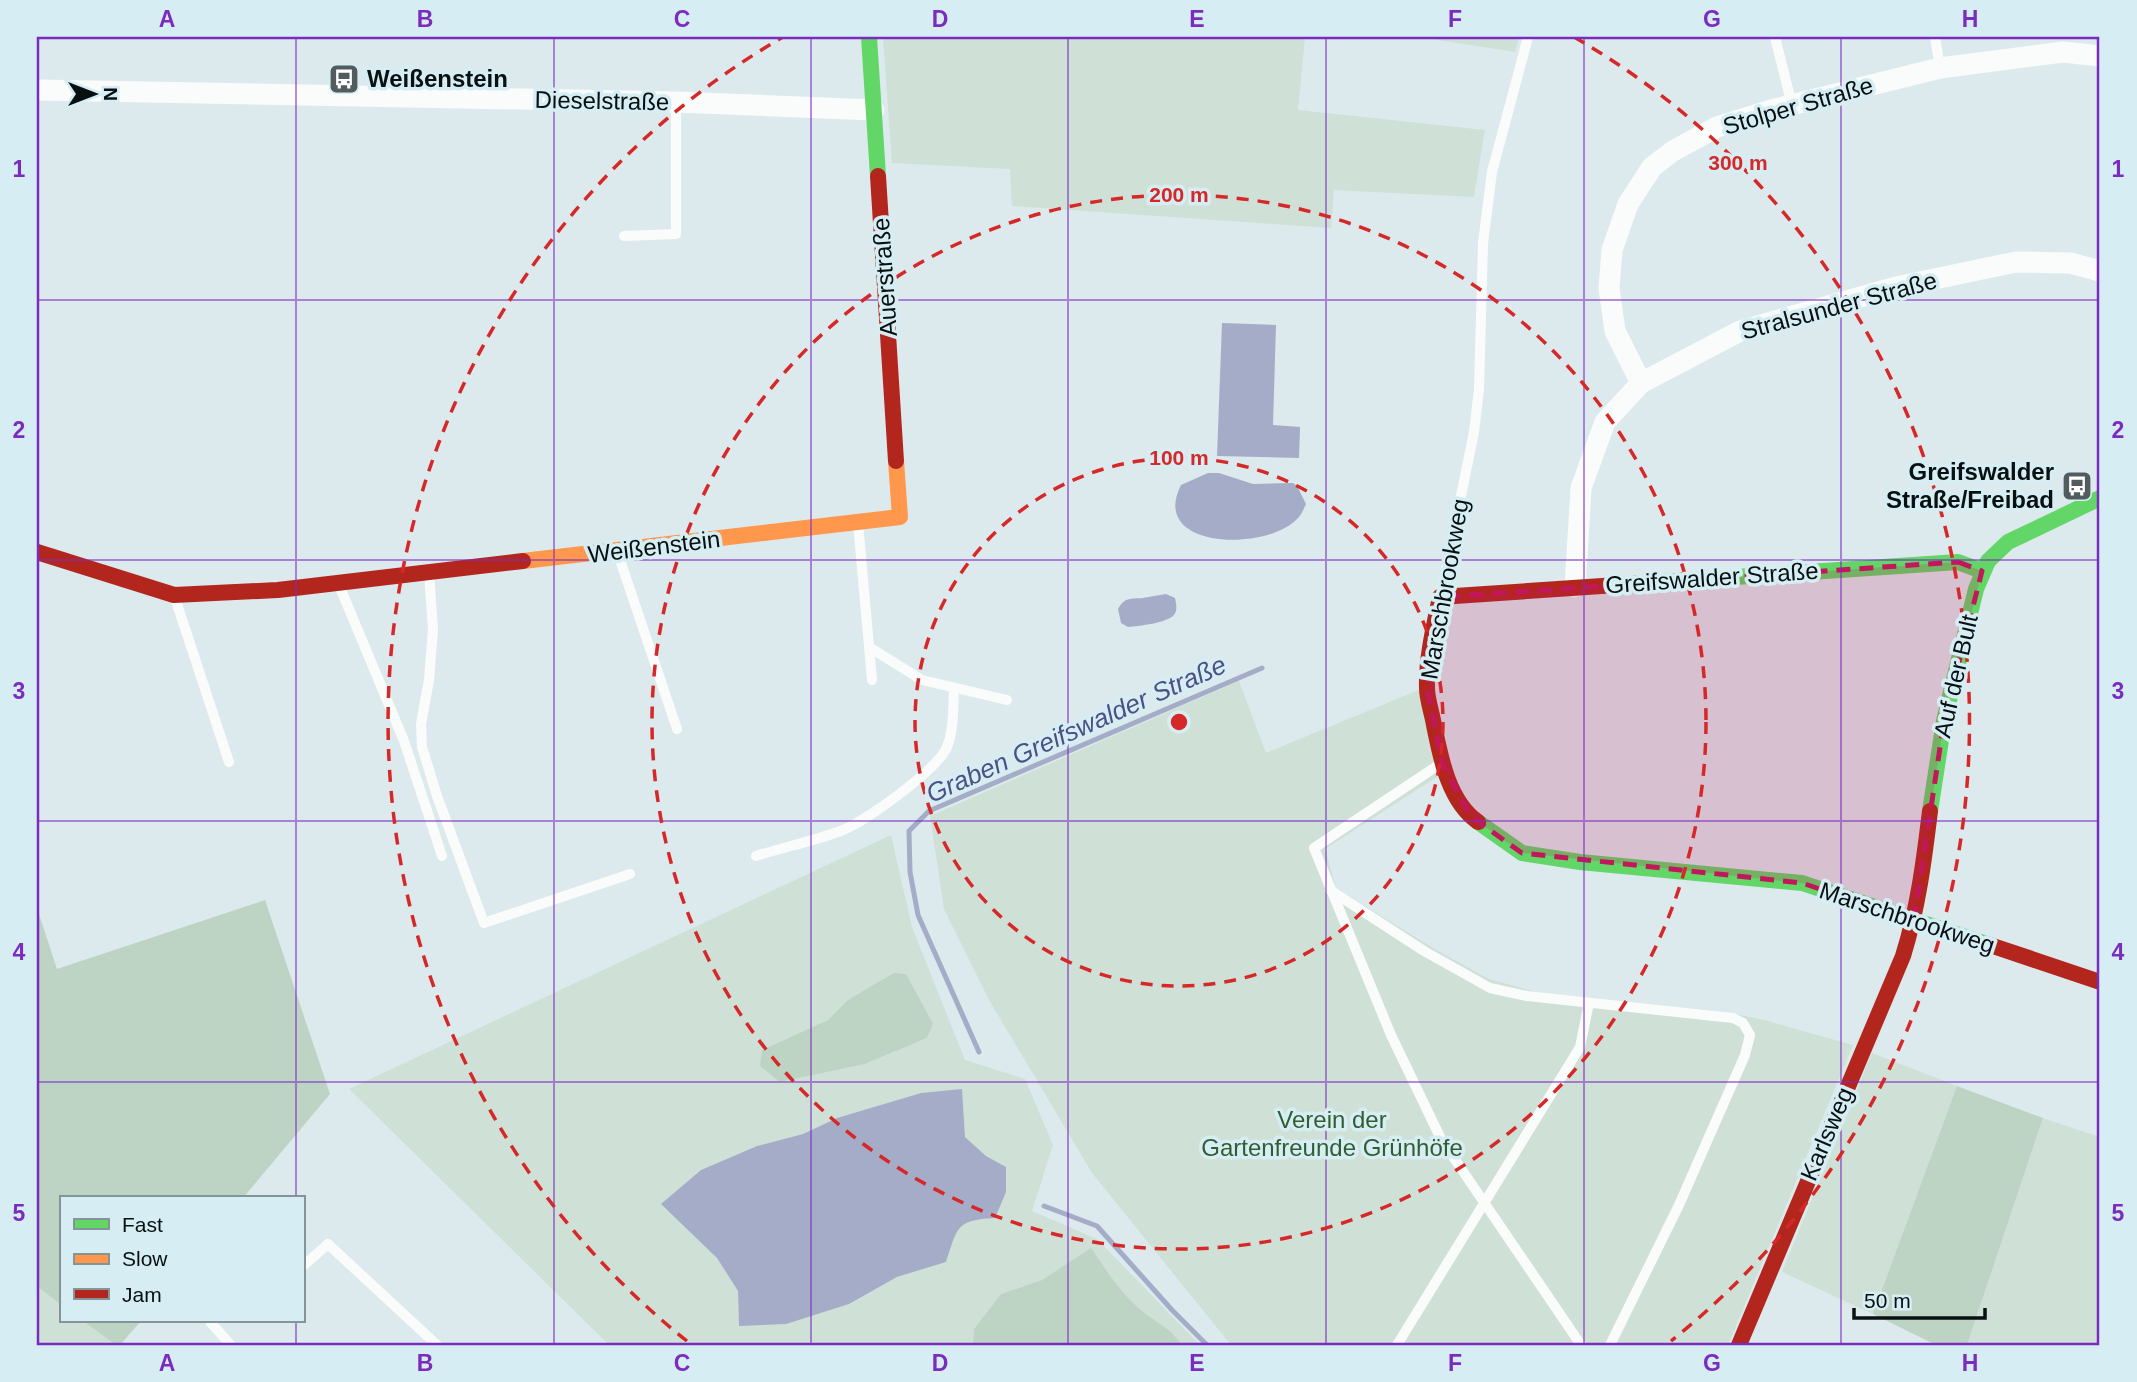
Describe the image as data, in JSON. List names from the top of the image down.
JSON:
{
  "streets": {
    "street": [
      "Dieselstraße",
      "Stolper Straße",
      "Auerstraße",
      "Stralsunder Straße",
      "Weißenstein",
      "Greifswalder Straße",
      "Marschbrookweg",
      "Auf der Bult",
      "Karlsweg"
    ]
  },
  "crossings": [
    ["Dieselstraße", "Auerstraße"],
    ["Stolper Straße", "Stralsunder Straße"],
    ["Auerstraße", "Weißenstein"],
    ["Stralsunder Straße", "Greifswalder Straße"],
    ["Greifswalder Straße", "Marschbrookweg"],
    ["Greifswalder Straße", "Auf der Bult"],
    ["Marschbrookweg", "Auf der Bult"],
    ["Marschbrookweg", "Karlsweg"],
    ["Auf der Bult", "Karlsweg"]
  ],
  "water": ["Graben Greifswalder Straße"],
  "parks": ["Verein der Gartenfreunde Grünhöfe"],
  "places": {
    "bus stop": ["Weißenstein", "Greifswalder Straße/Freibad"]
  },
  "legend": ["Fast", "Slow", "Jam"],
  "scale_bar": "50 m",
  "north": "right",
  "grid": {
    "columns": [
      "A",
      "B",
      "C",
      "D",
      "E",
      "F",
      "G",
      "H"
    ],
    "rows": [
      "1",
      "2",
      "3",
      "4",
      "5"
    ]
  },
  "rings": ["300 m", "200 m", "100 m"]
}
